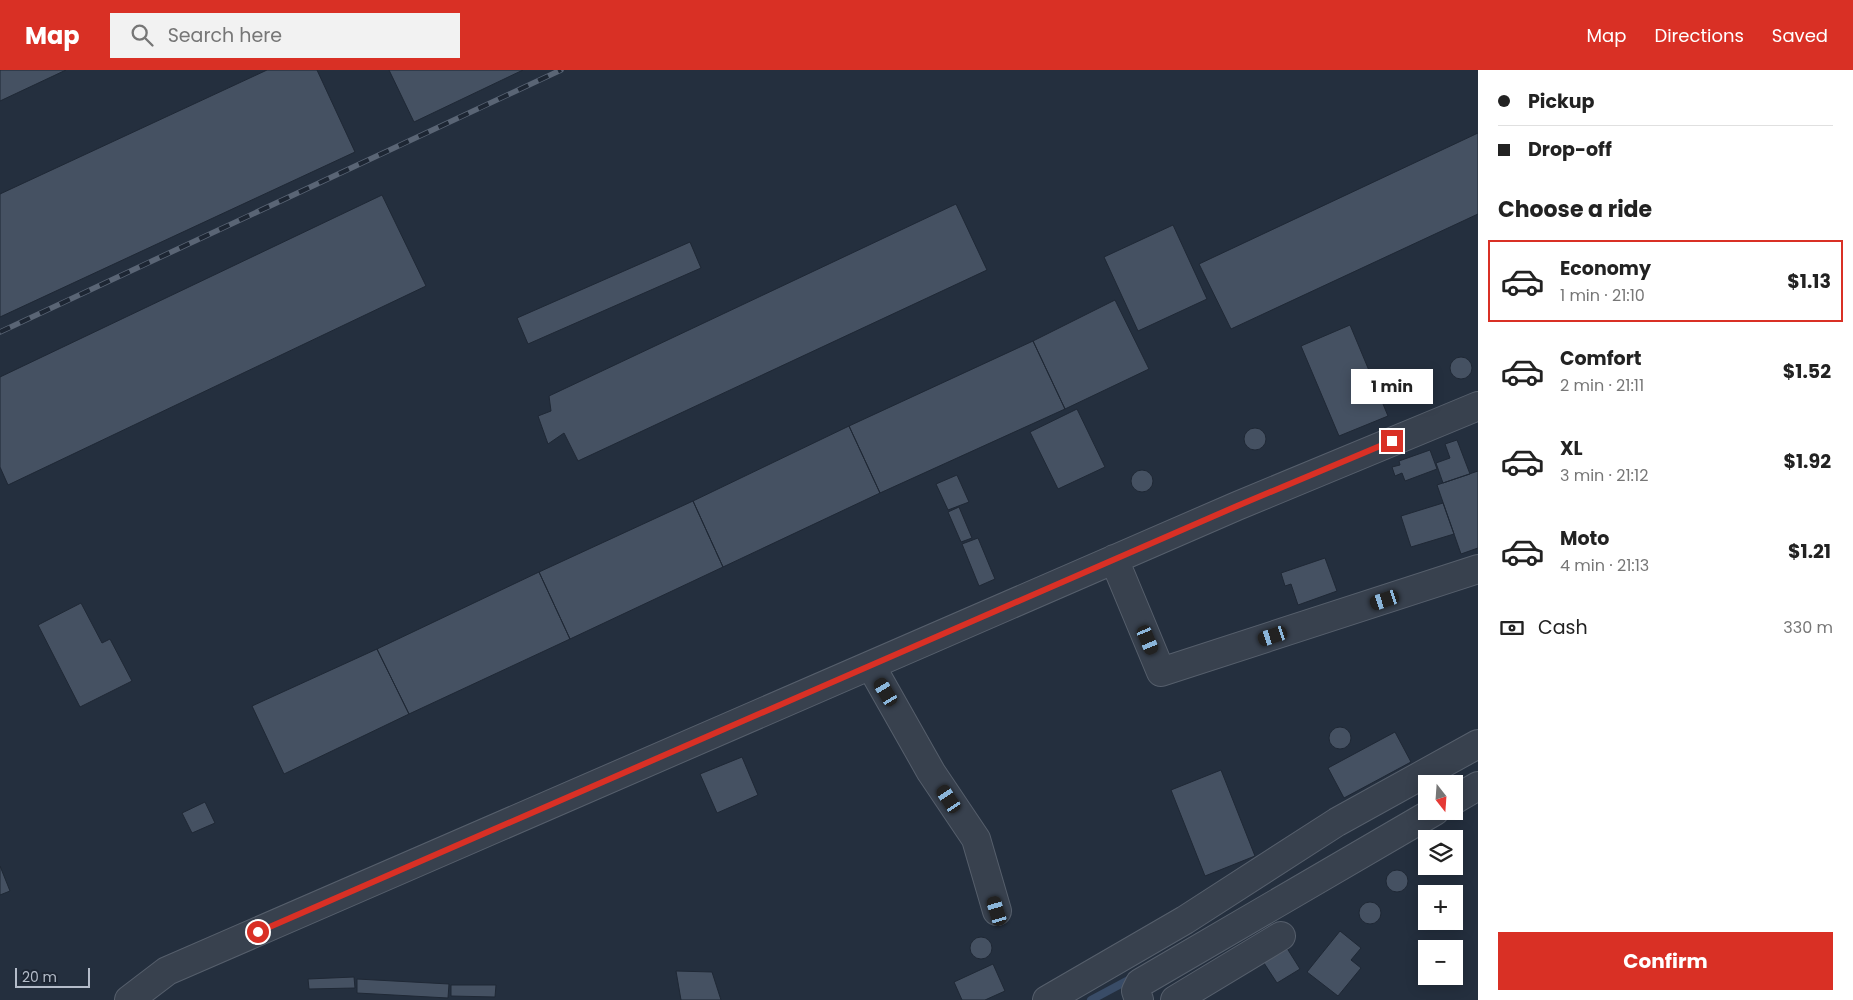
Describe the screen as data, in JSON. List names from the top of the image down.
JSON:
{
  "scale_bar": "20 m",
  "north": "bottom",
  "page": {
    "header": "Map",
    "search": "Search here",
    "nav": ["Map", "Directions", "Saved"],
    "banner": ["Pickup", "Drop-off"],
    "heading": "Choose a ride",
    "list": [
      {
        "name": "Economy",
        "note": "1 min · 21:10",
        "value": "$1.13"
      },
      {
        "name": "Comfort",
        "note": "2 min · 21:11",
        "value": "$1.52"
      },
      {
        "name": "XL",
        "note": "3 min · 21:12",
        "value": "$1.92"
      },
      {
        "name": "Moto",
        "note": "4 min · 21:13",
        "value": "$1.21"
      }
    ],
    "bubble": "1 min",
    "pay": ["Cash", "330 m"],
    "map_buttons": ["+", "−"],
    "buttons": "Confirm",
    "scale": "20 m"
  }
}
